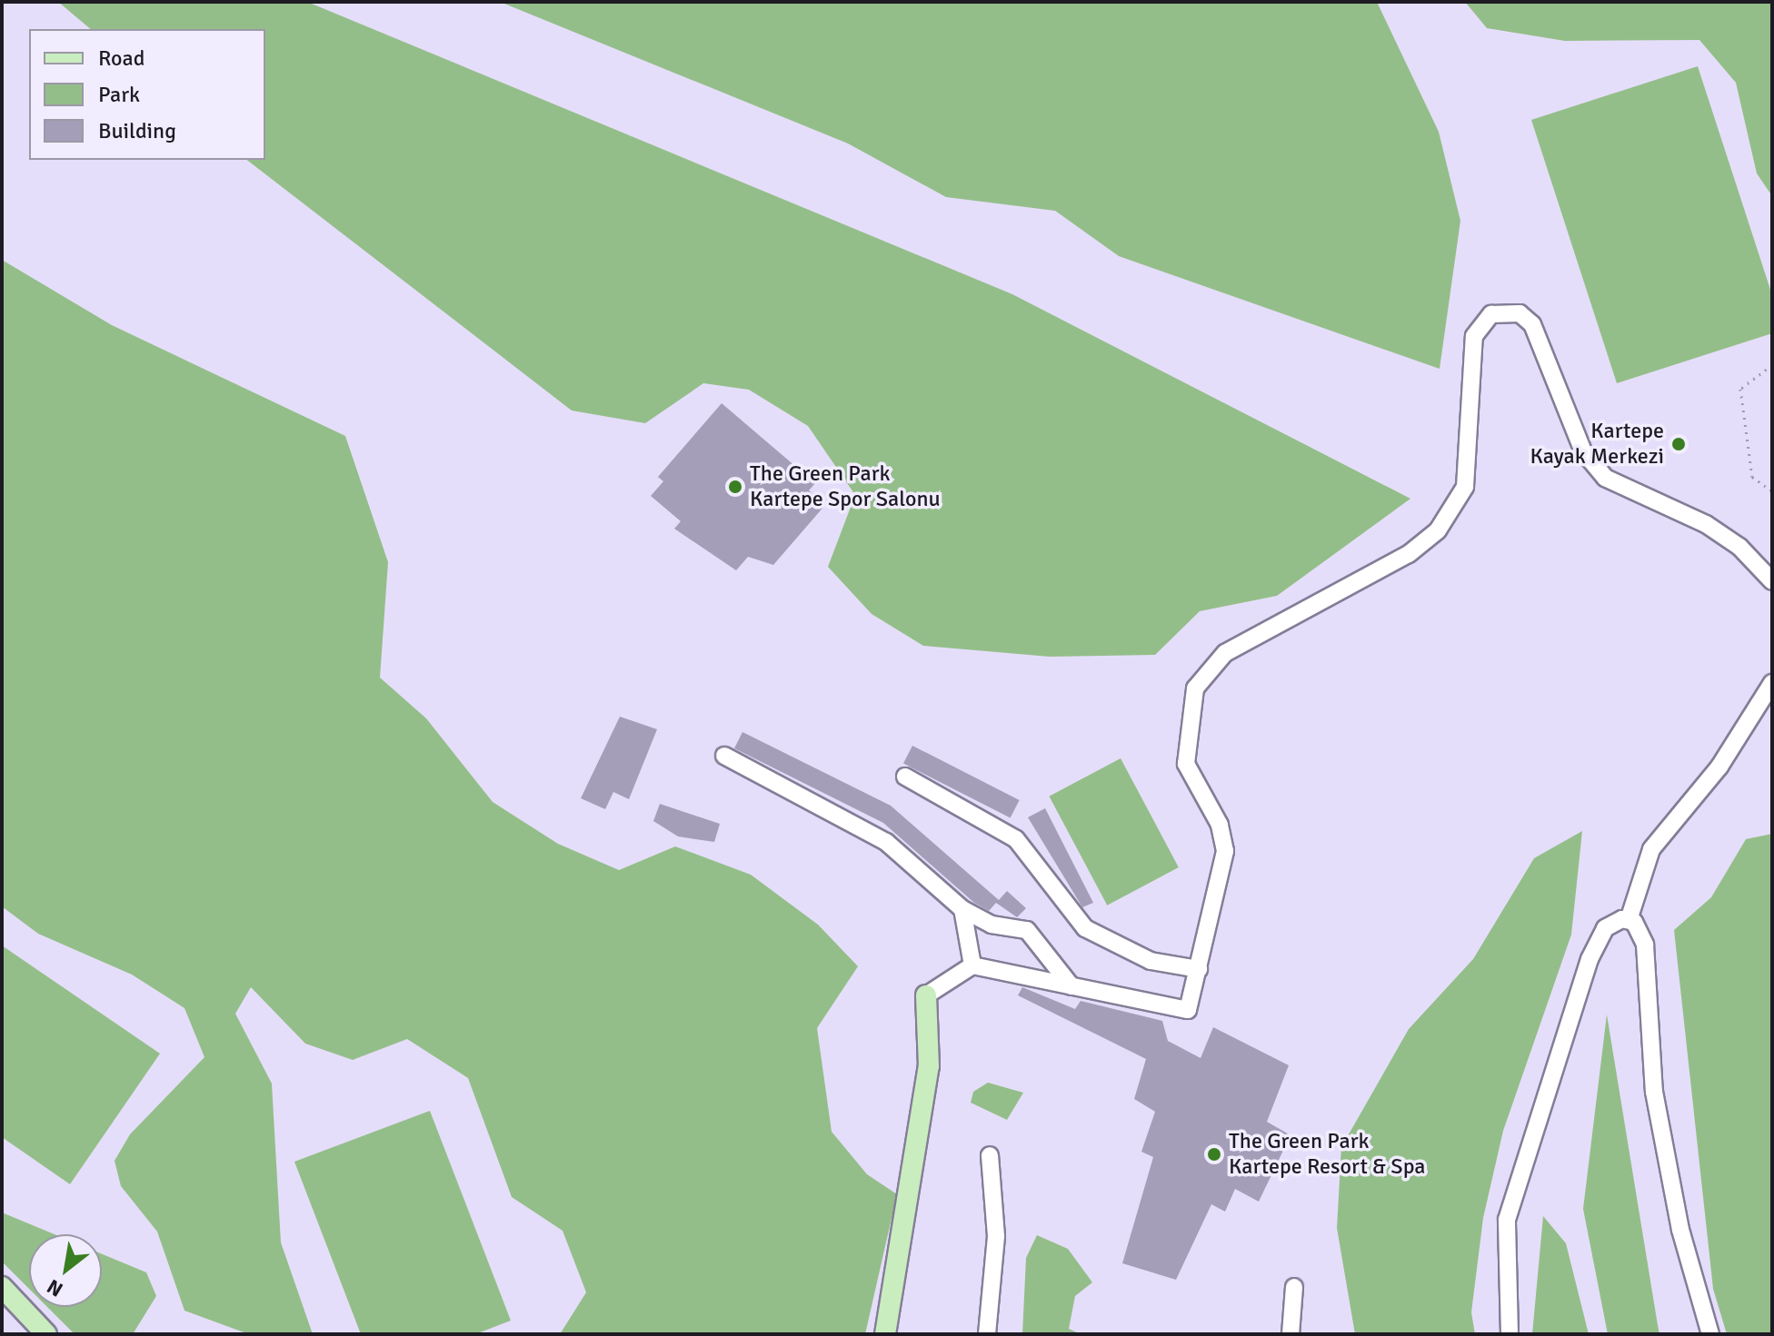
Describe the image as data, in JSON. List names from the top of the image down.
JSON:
{
  "places": ["Kartepe Kayak Merkezi", "The Green Park Kartepe Spor Salonu", "The Green Park Kartepe Resort & Spa"],
  "legend": ["Road", "Park", "Building"],
  "north": "bottom left"
}
